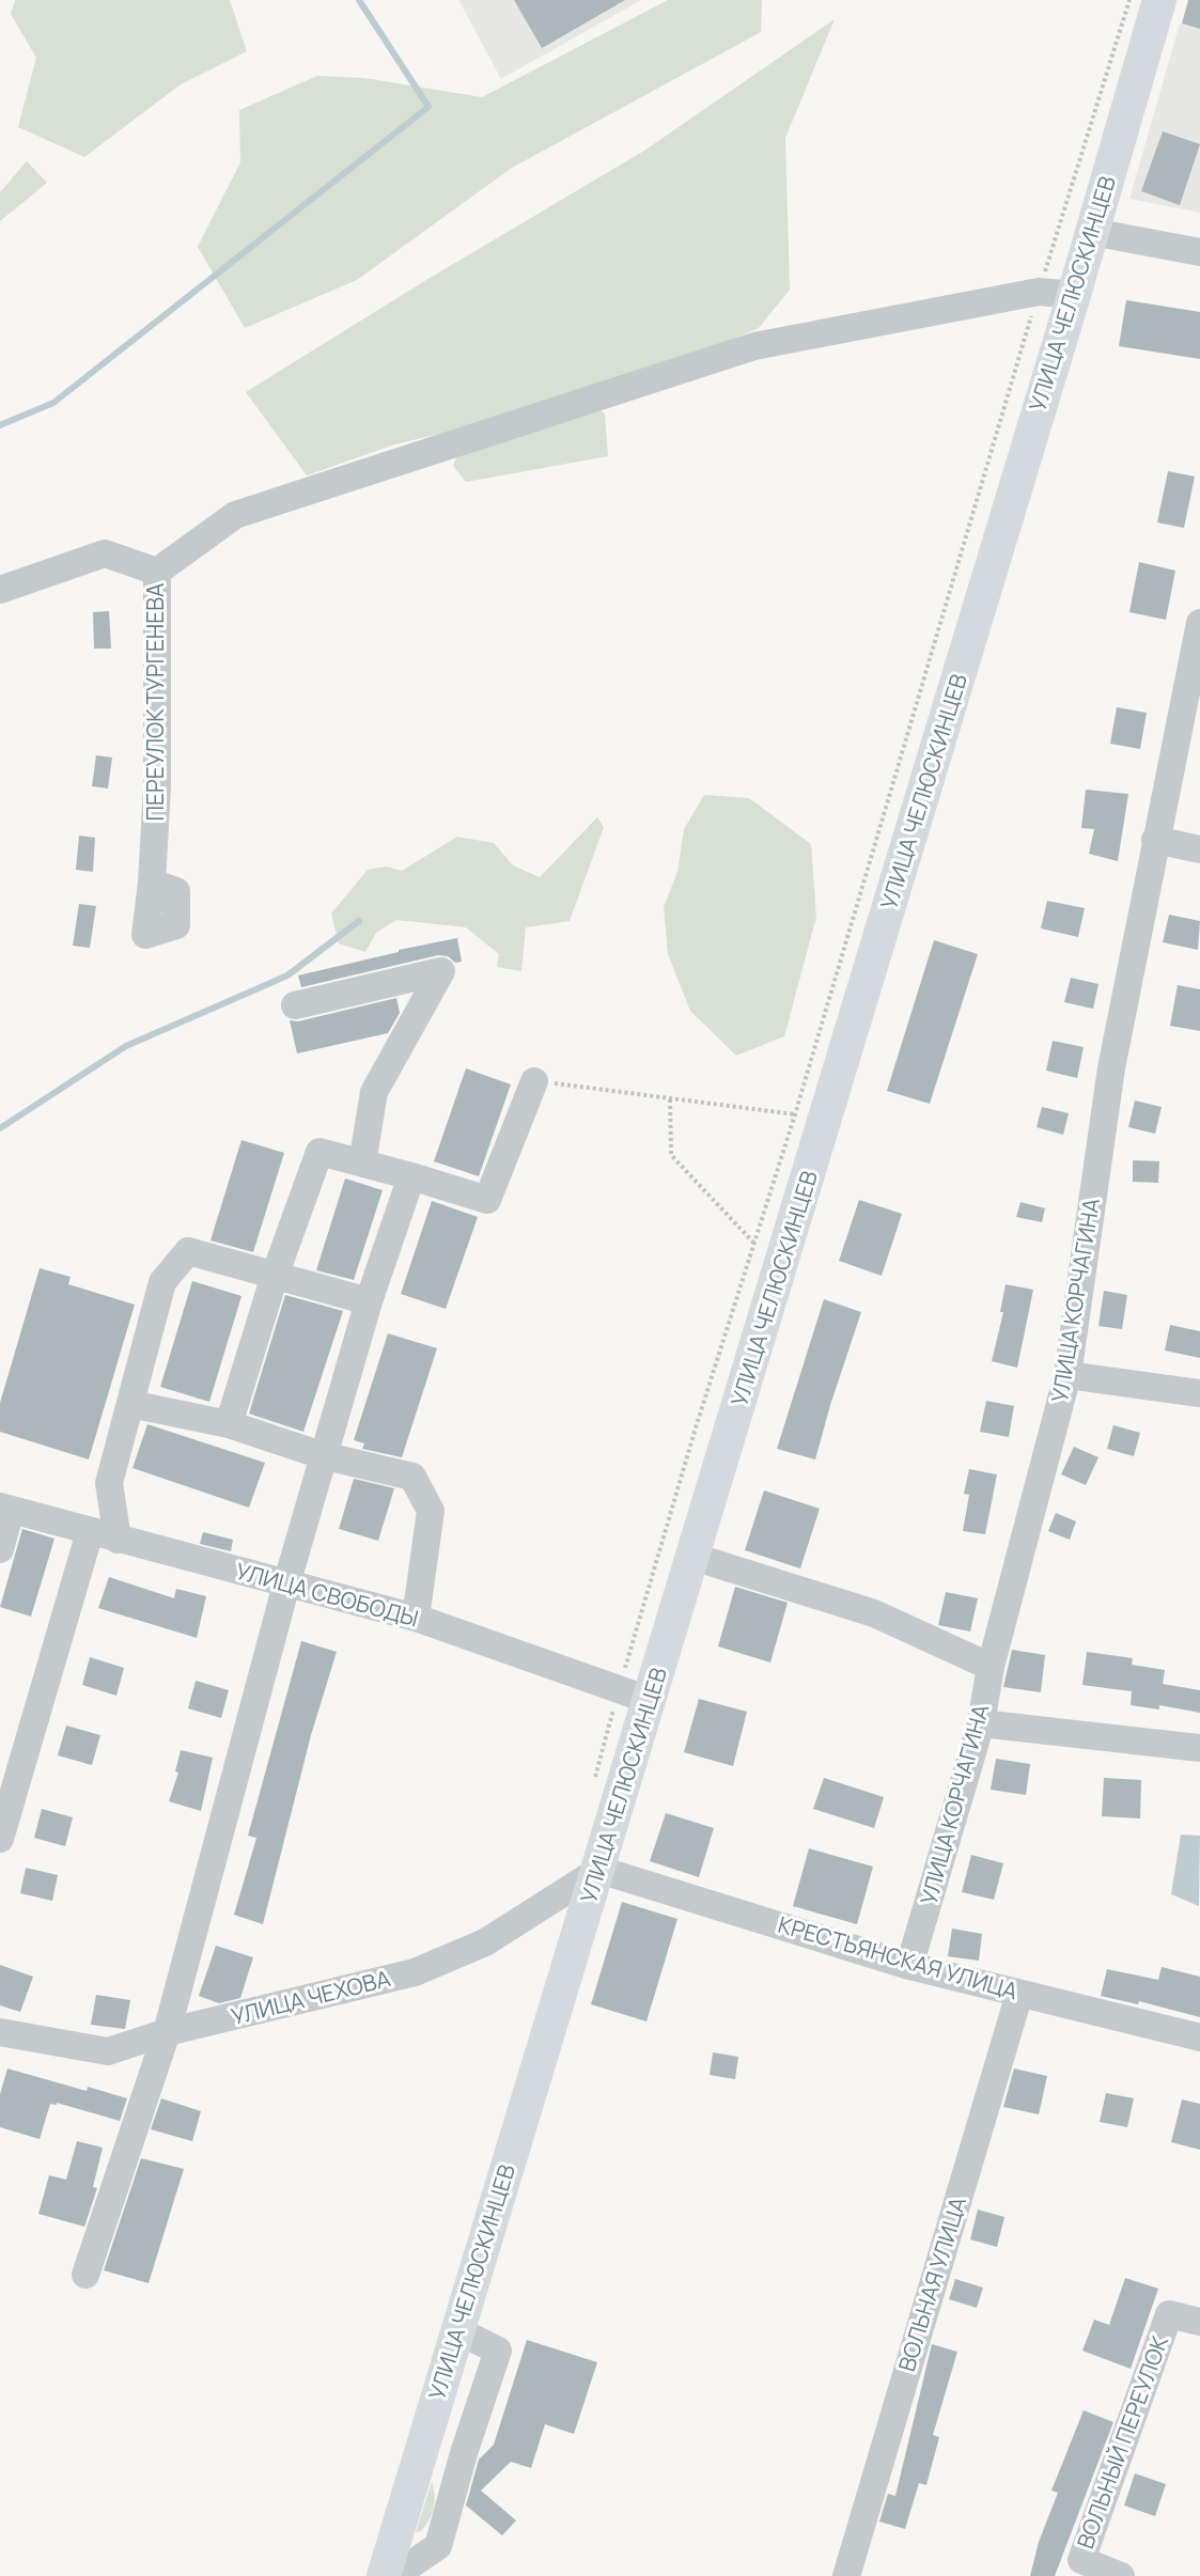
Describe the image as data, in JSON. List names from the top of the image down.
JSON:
{
  "streets": {
    "main road": ["УЛИЦА ЧЕЛЮСКИНЦЕВ"],
    "street": [
      "ПЕРЕУЛОК ТУРГЕНЕВА",
      "УЛИЦА КОРЧАГИНА",
      "УЛИЦА СВОБОДЫ",
      "КРЕСТЬЯНСКАЯ УЛИЦА",
      "УЛИЦА ЧЕХОВА",
      "ВОЛЬНАЯ УЛИЦА",
      "ВОЛЬНЫЙ ПЕРЕУЛОК"
    ]
  },
  "crossings": [
    ["УЛИЦА ЧЕЛЮСКИНЦЕВ", "УЛИЦА СВОБОДЫ"],
    ["УЛИЦА ЧЕЛЮСКИНЦЕВ", "КРЕСТЬЯНСКАЯ УЛИЦА"],
    ["УЛИЦА ЧЕЛЮСКИНЦЕВ", "УЛИЦА ЧЕХОВА"],
    ["УЛИЦА КОРЧАГИНА", "КРЕСТЬЯНСКАЯ УЛИЦА"],
    ["КРЕСТЬЯНСКАЯ УЛИЦА", "УЛИЦА ЧЕХОВА"],
    ["КРЕСТЬЯНСКАЯ УЛИЦА", "ВОЛЬНАЯ УЛИЦА"]
  ]
}
